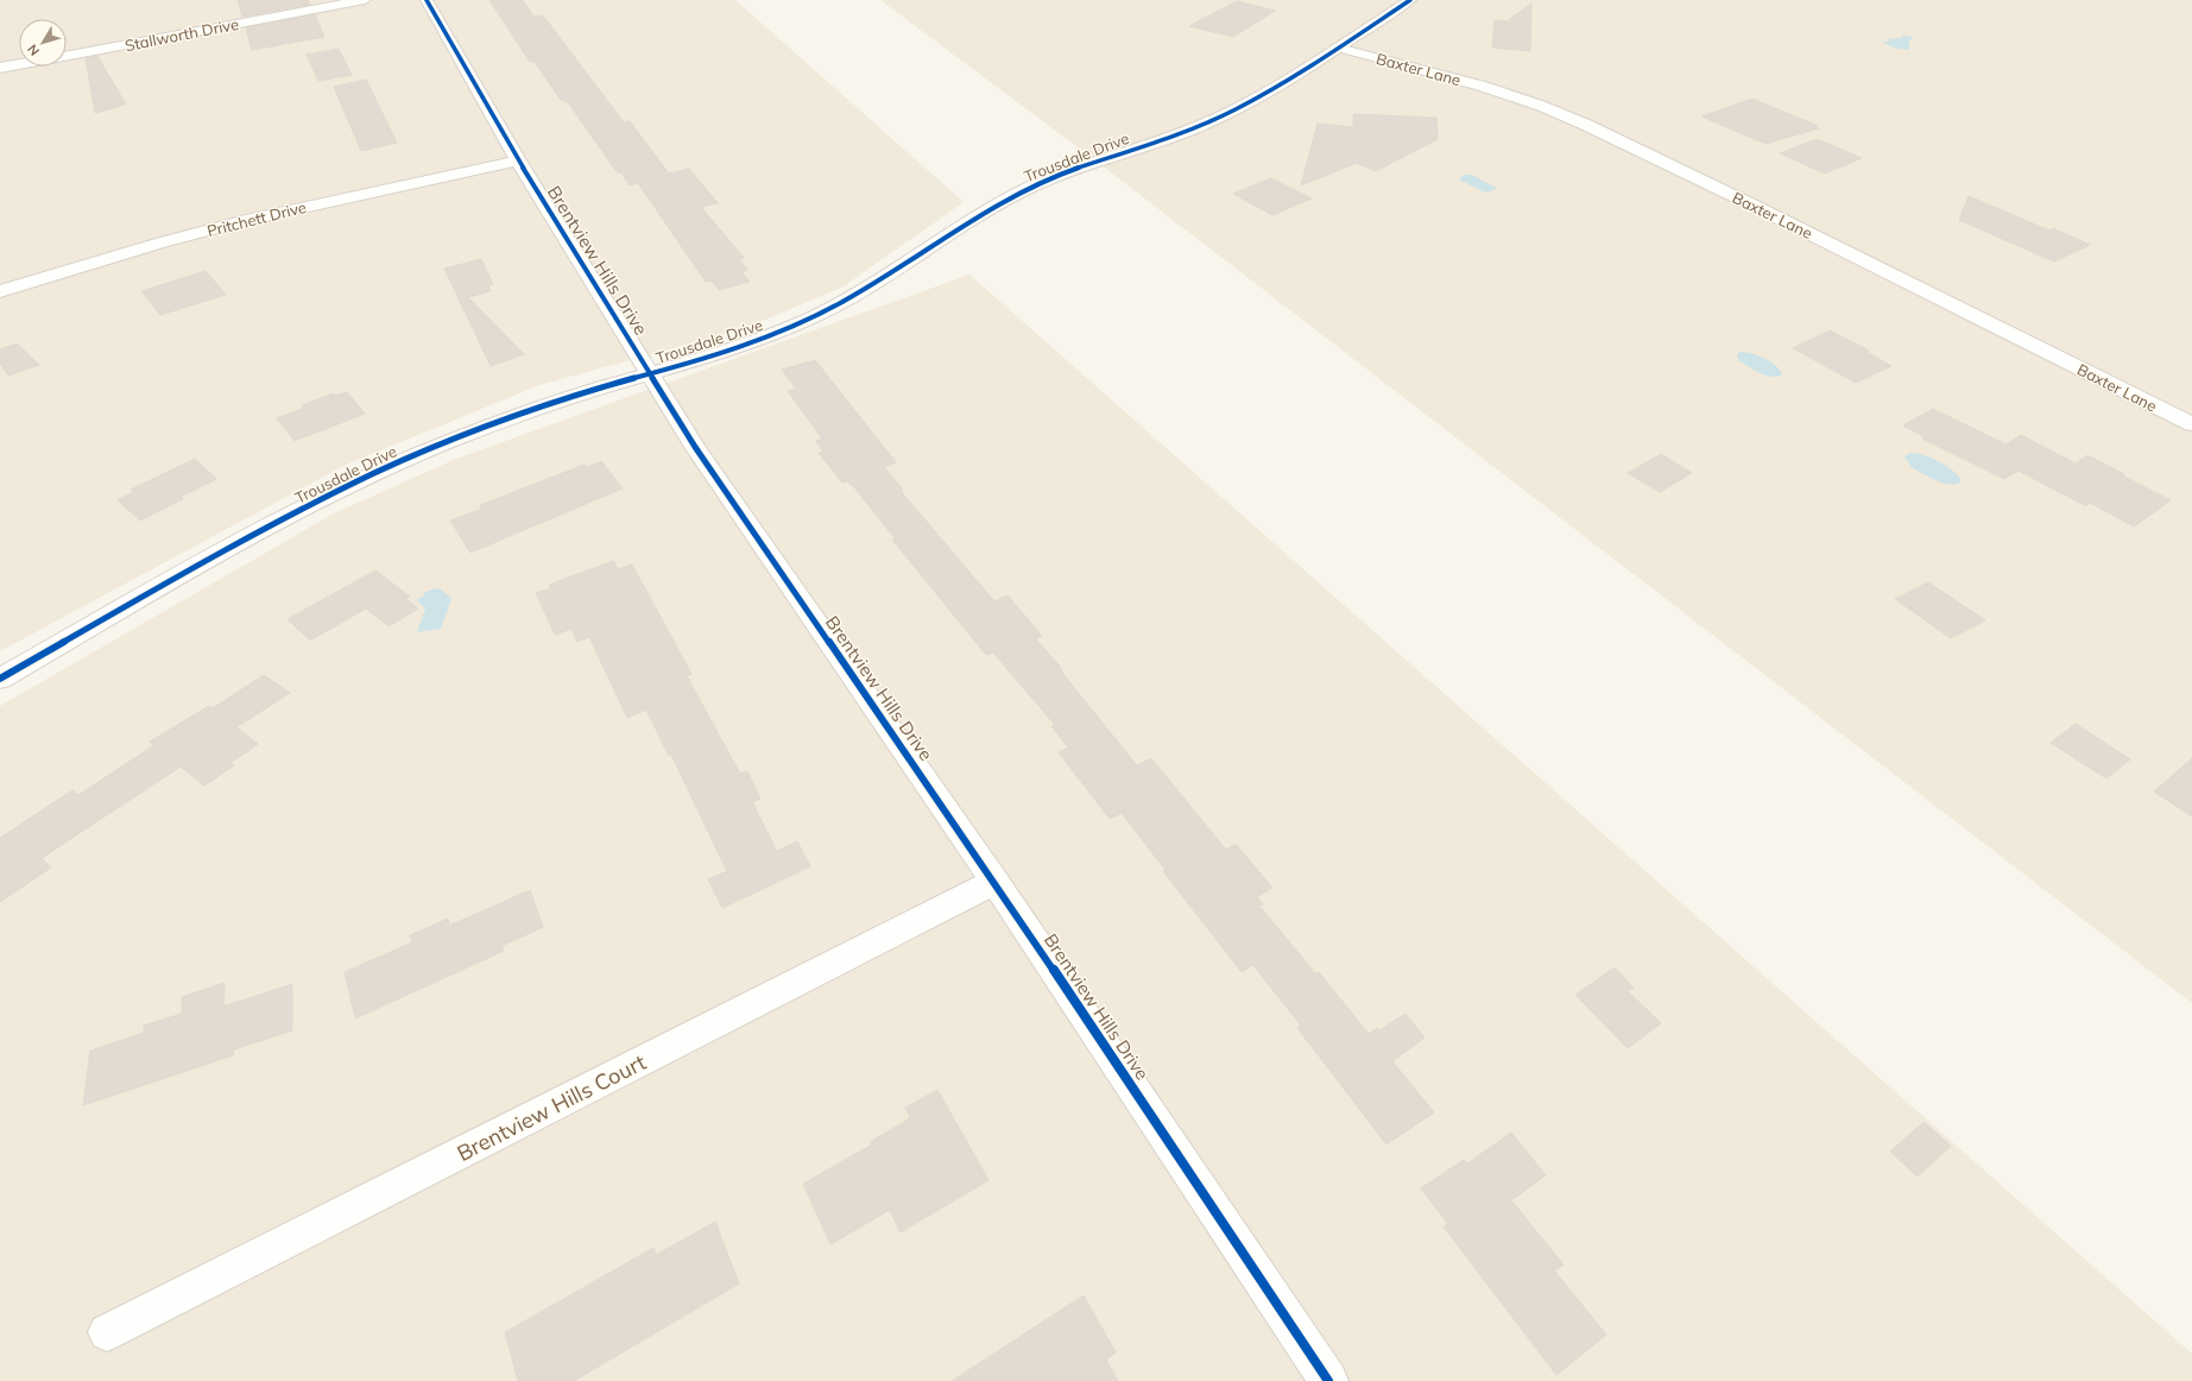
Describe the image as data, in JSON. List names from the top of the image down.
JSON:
{
  "streets": {
    "street": [
      "Stallworth Drive",
      "Baxter Lane",
      "Trousdale Drive",
      "Pritchett Drive",
      "Brentview Hills Drive",
      "Brentview Hills Court"
    ]
  },
  "crossings": [
    ["Baxter Lane", "Trousdale Drive"],
    ["Trousdale Drive", "Brentview Hills Drive"],
    ["Pritchett Drive", "Brentview Hills Drive"],
    ["Brentview Hills Drive", "Brentview Hills Court"]
  ],
  "north": "bottom left"
}
